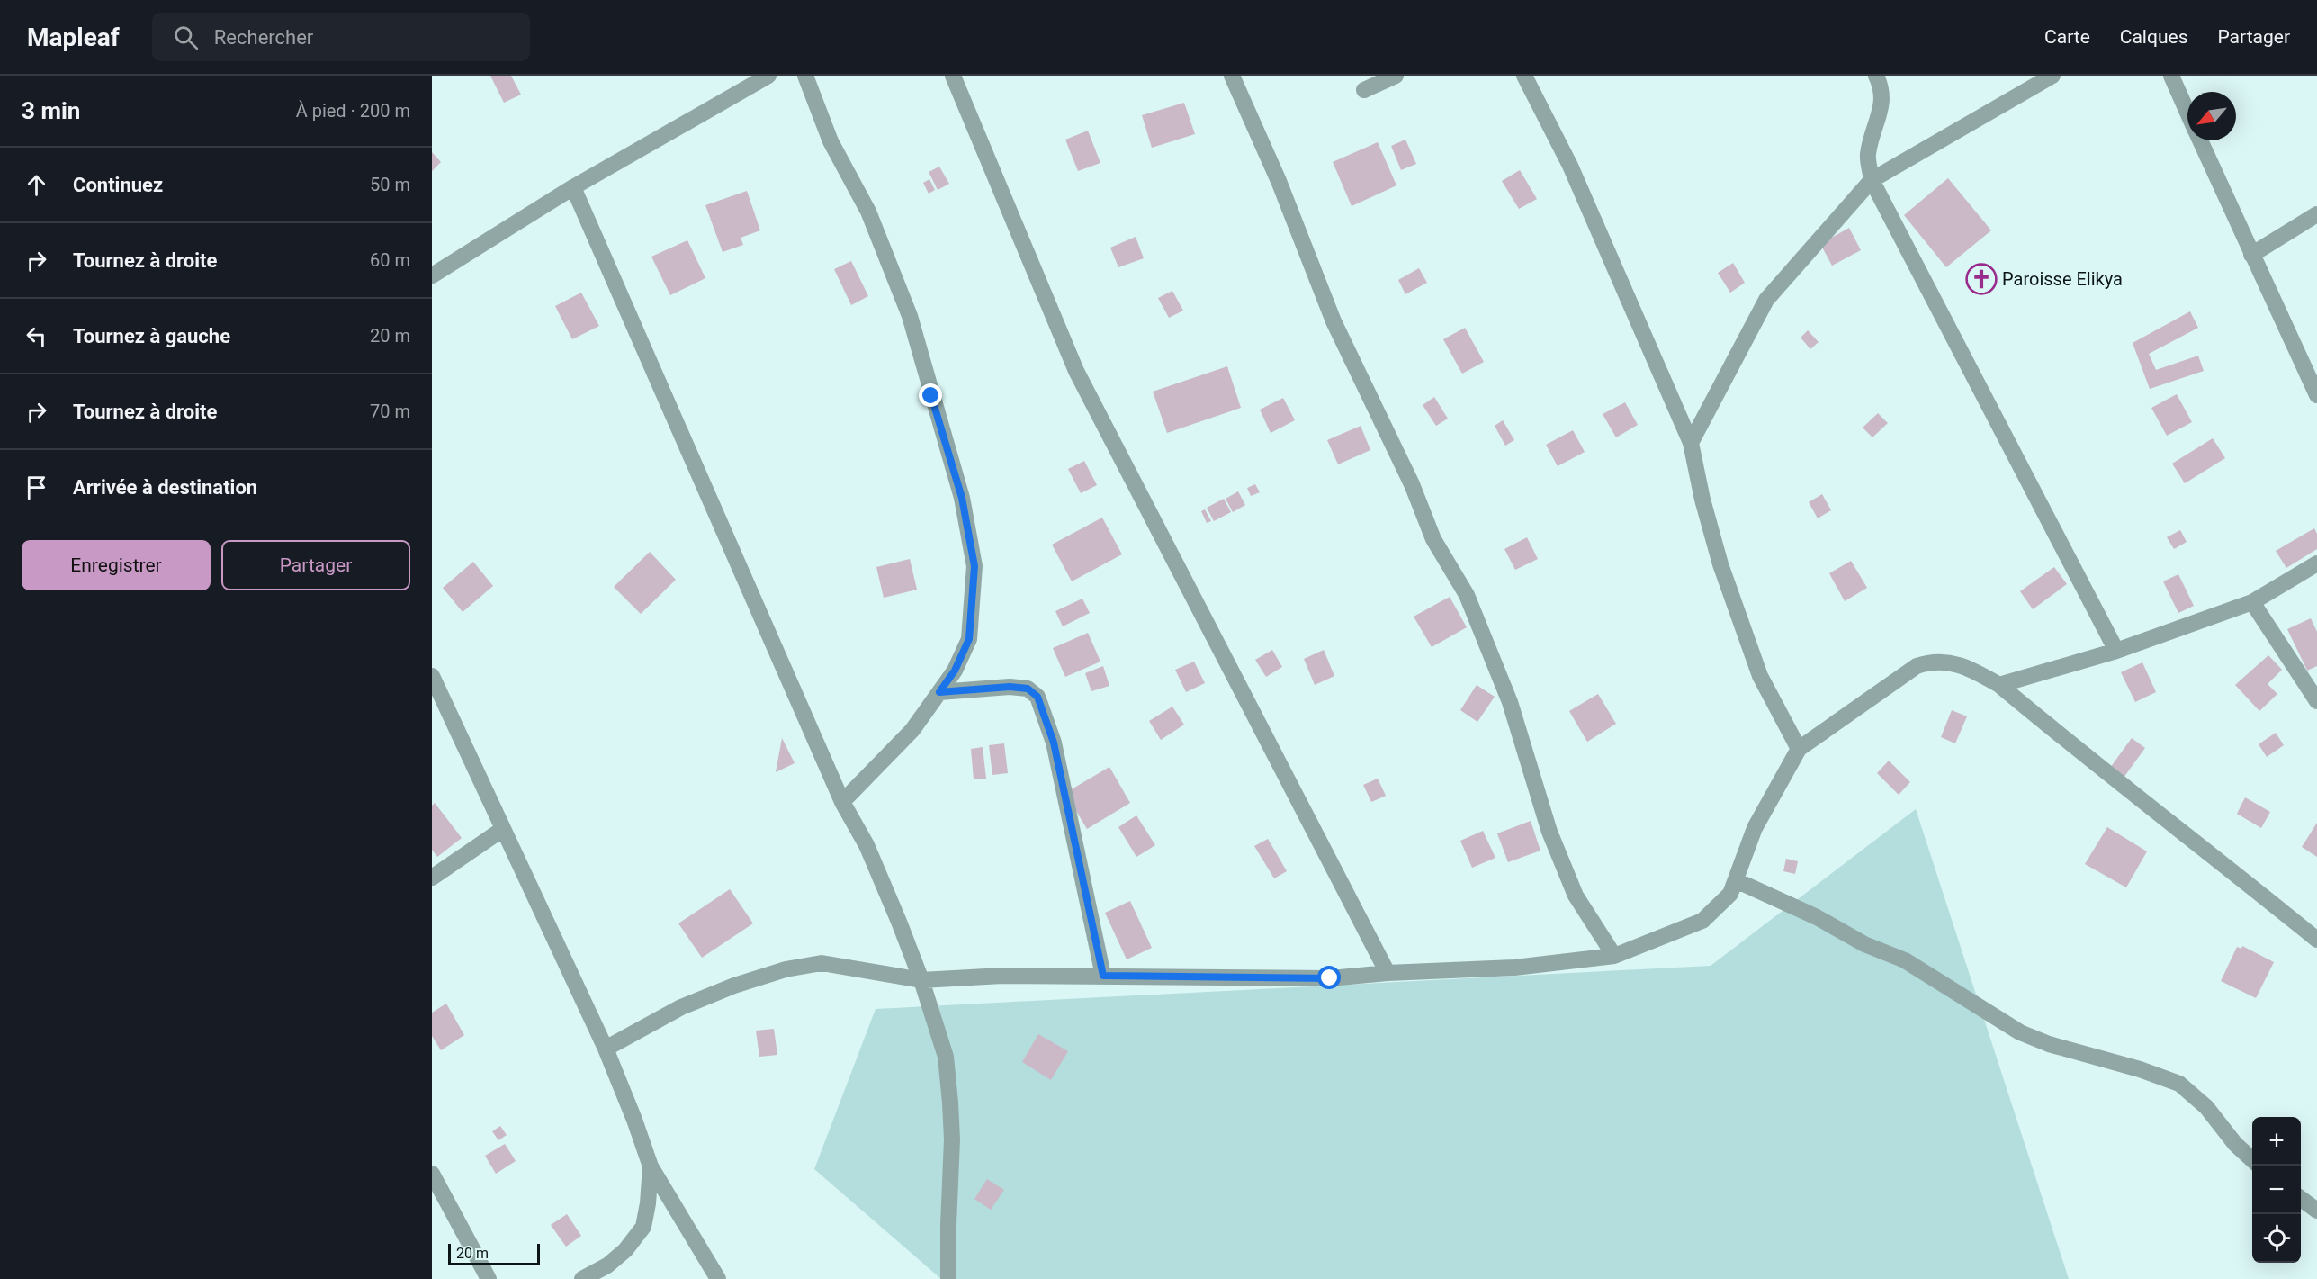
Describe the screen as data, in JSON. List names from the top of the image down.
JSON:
{
  "places": {
    "church": ["Paroisse Elikya"]
  },
  "scale_bar": "20 m",
  "north": "bottom left",
  "page": {
    "header": "Mapleaf",
    "search": "Rechercher",
    "nav": ["Carte", "Calques", "Partager"],
    "heading": ["3 min", "À pied · 200 m"],
    "list": [
      ["Continuez", "50 m"],
      ["Tournez à droite", "60 m"],
      ["Tournez à gauche", "20 m"],
      ["Tournez à droite", "70 m"],
      "Arrivée à destination"
    ],
    "buttons": ["Enregistrer", "Partager"],
    "map_buttons": ["+", "−"],
    "scale": "20 m"
  }
}
